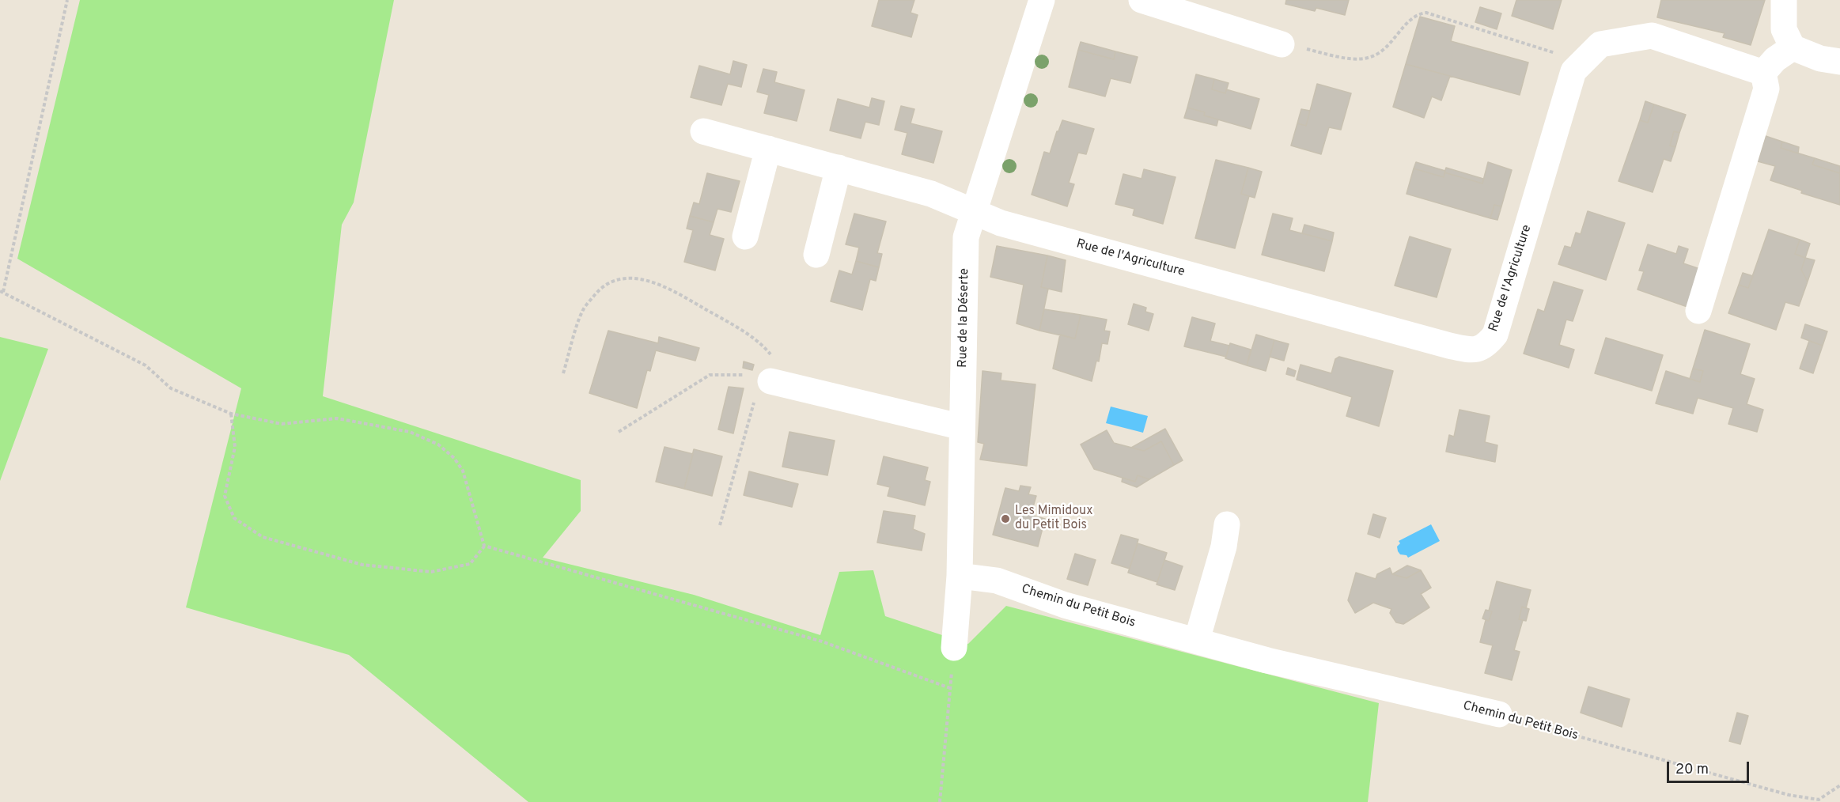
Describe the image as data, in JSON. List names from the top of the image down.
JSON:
{
  "streets": {
    "street": ["Rue de l'Agriculture", "Rue de la Déserte", "Chemin du Petit Bois"]
  },
  "crossings": [
    ["Rue de l'Agriculture", "Rue de la Déserte"],
    ["Rue de la Déserte", "Chemin du Petit Bois"]
  ],
  "places": ["Les Mimidoux du Petit Bois"],
  "scale_bar": "20 m"
}
